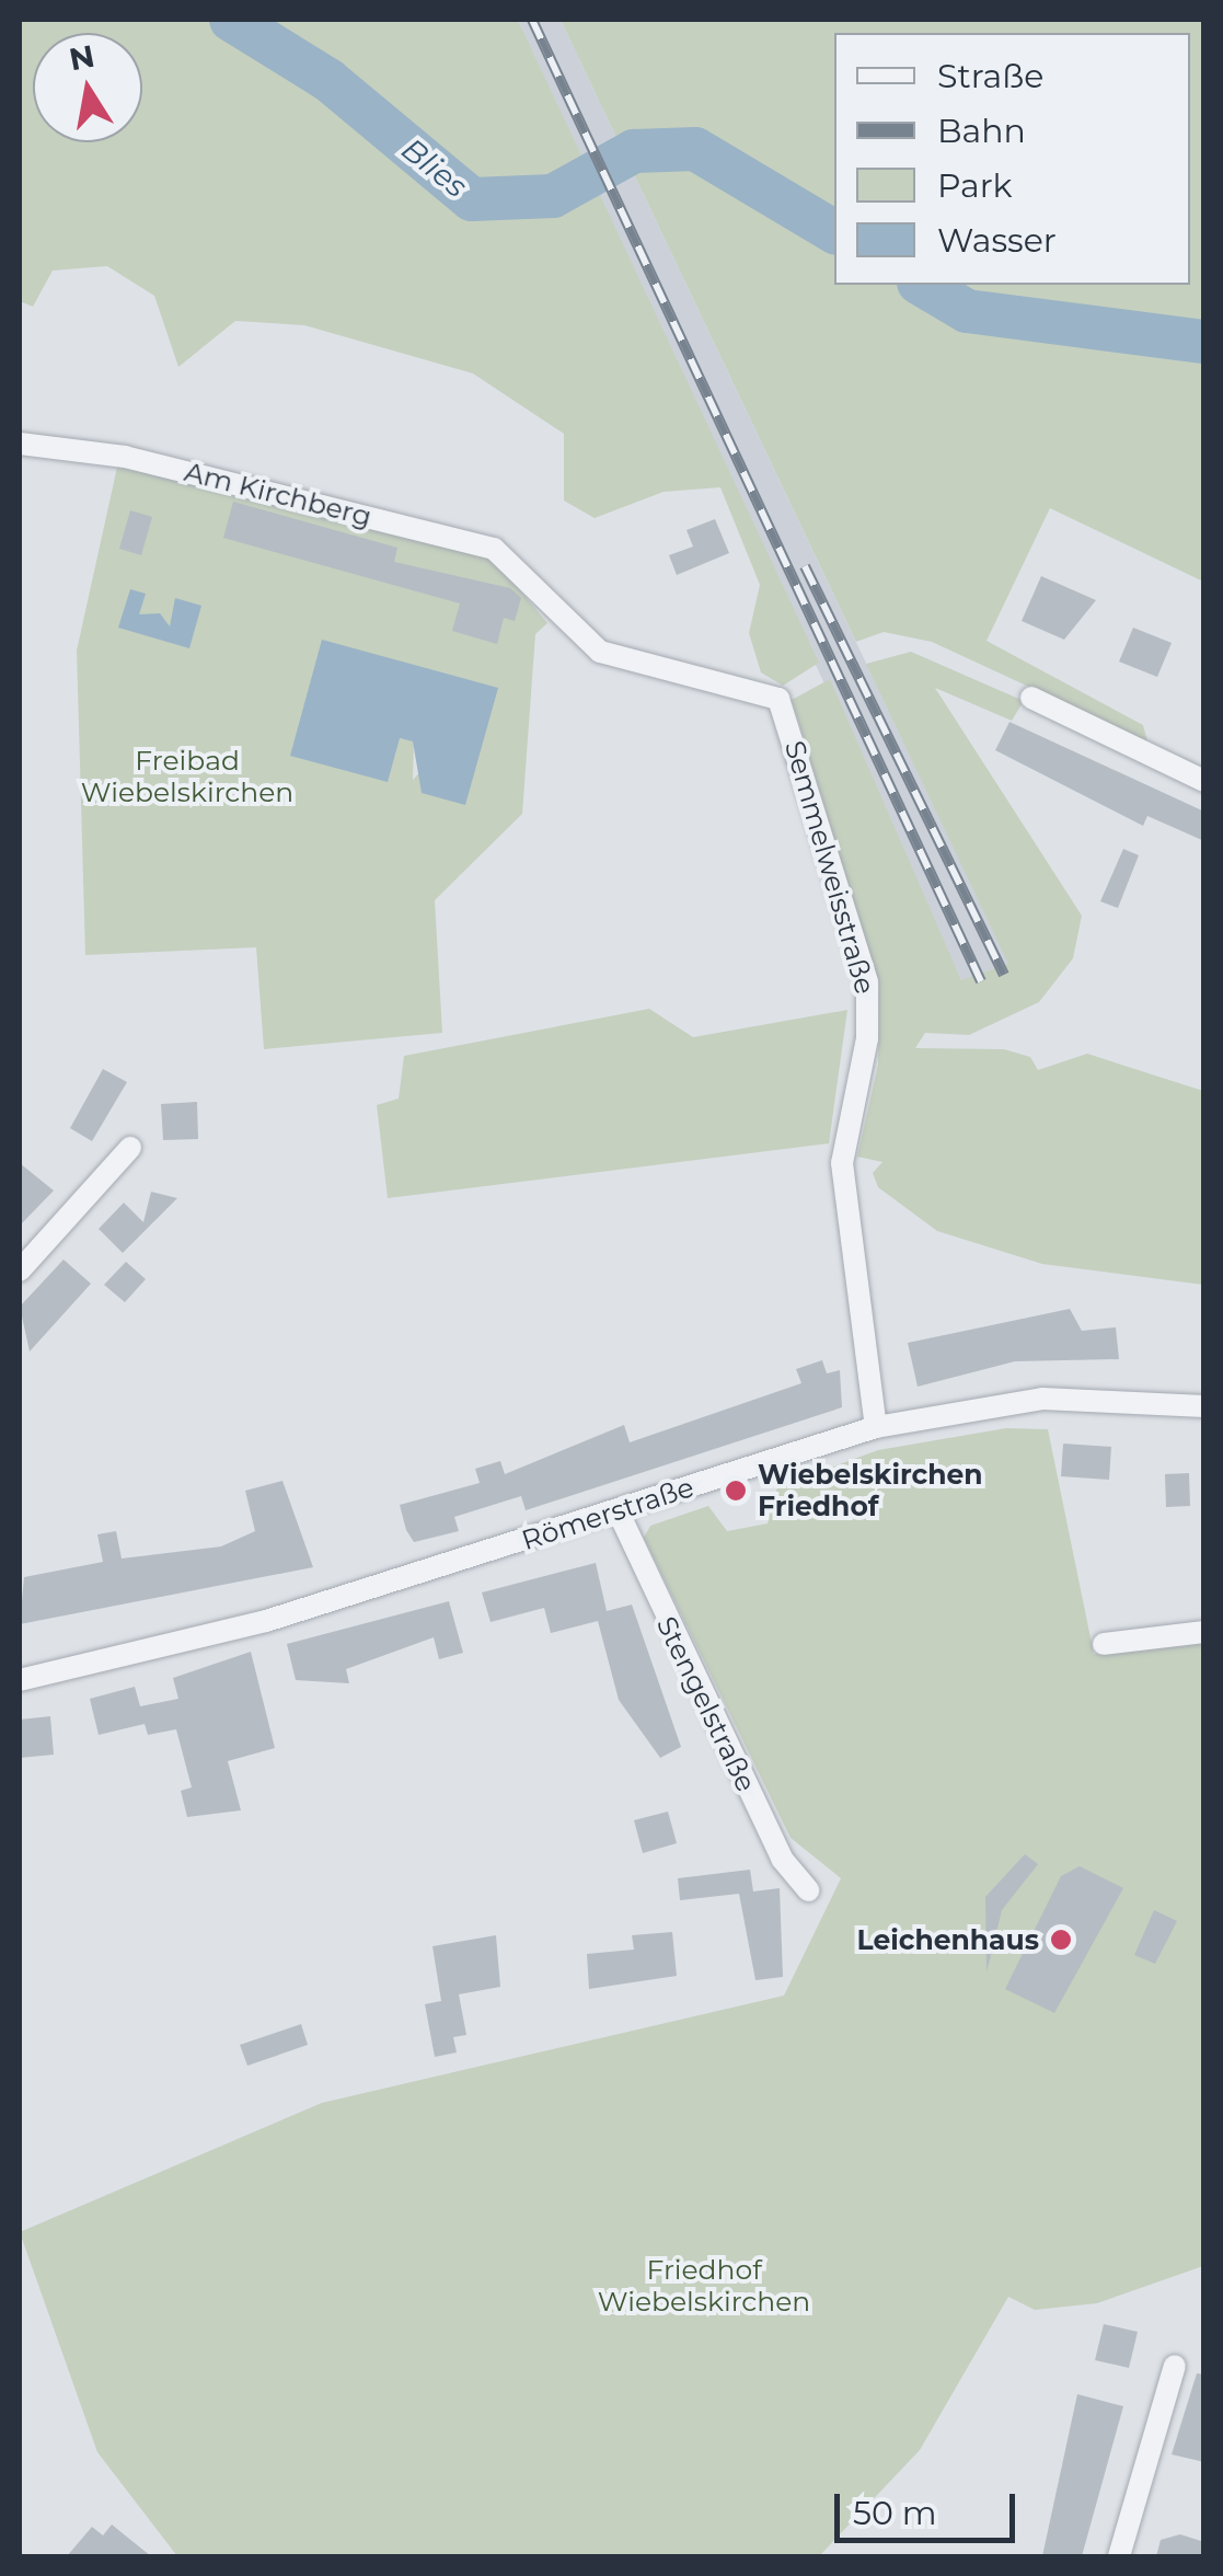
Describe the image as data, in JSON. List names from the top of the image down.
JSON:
{
  "streets": {
    "street": [
      "Am Kirchberg",
      "Semmelweisstraße",
      "Römerstraße",
      "Stengelstraße"
    ]
  },
  "crossings": [
    ["Am Kirchberg", "Semmelweisstraße"],
    ["Semmelweisstraße", "Römerstraße"],
    ["Römerstraße", "Stengelstraße"]
  ],
  "water": ["Blies"],
  "parks": ["Freibad Wiebelskirchen", "Friedhof Wiebelskirchen"],
  "places": ["Wiebelskirchen Friedhof", "Leichenhaus"],
  "legend": [
    "Straße",
    "Bahn",
    "Park",
    "Wasser"
  ],
  "scale_bar": "50 m",
  "north": "top"
}
